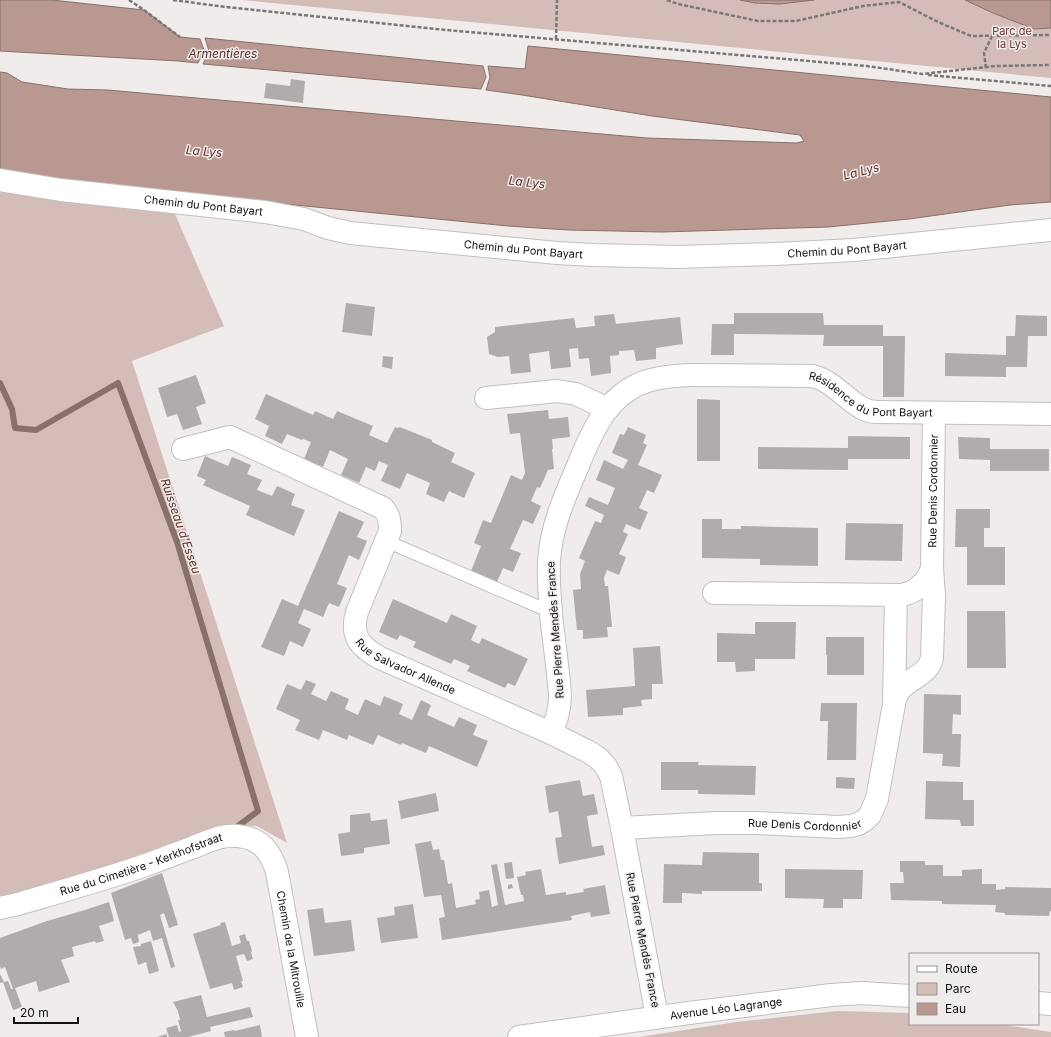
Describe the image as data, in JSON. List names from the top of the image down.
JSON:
{
  "streets": {
    "street": [
      "Chemin du Pont Bayart",
      "Résidence du Pont Bayart",
      "Rue Denis Cordonnier",
      "Rue Pierre Mendès France",
      "Rue Salvador Allende",
      "Rue du Cimetière - Kerkhofstraat",
      "Chemin de la Mitrouille",
      "Avenue Léo Lagrange"
    ]
  },
  "crossings": [
    ["Résidence du Pont Bayart", "Rue Denis Cordonnier"],
    ["Résidence du Pont Bayart", "Rue Pierre Mendès France"],
    ["Rue Denis Cordonnier", "Rue Pierre Mendès France"],
    ["Rue Pierre Mendès France", "Rue Salvador Allende"],
    ["Rue Pierre Mendès France", "Avenue Léo Lagrange"],
    ["Rue du Cimetière - Kerkhofstraat", "Chemin de la Mitrouille"]
  ],
  "water": ["Armentières", "La Lys", "Ruisseau d'Esseu"],
  "parks": ["Parc de la Lys"],
  "legend": ["Route", "Parc", "Eau"],
  "scale_bar": "20 m"
}
